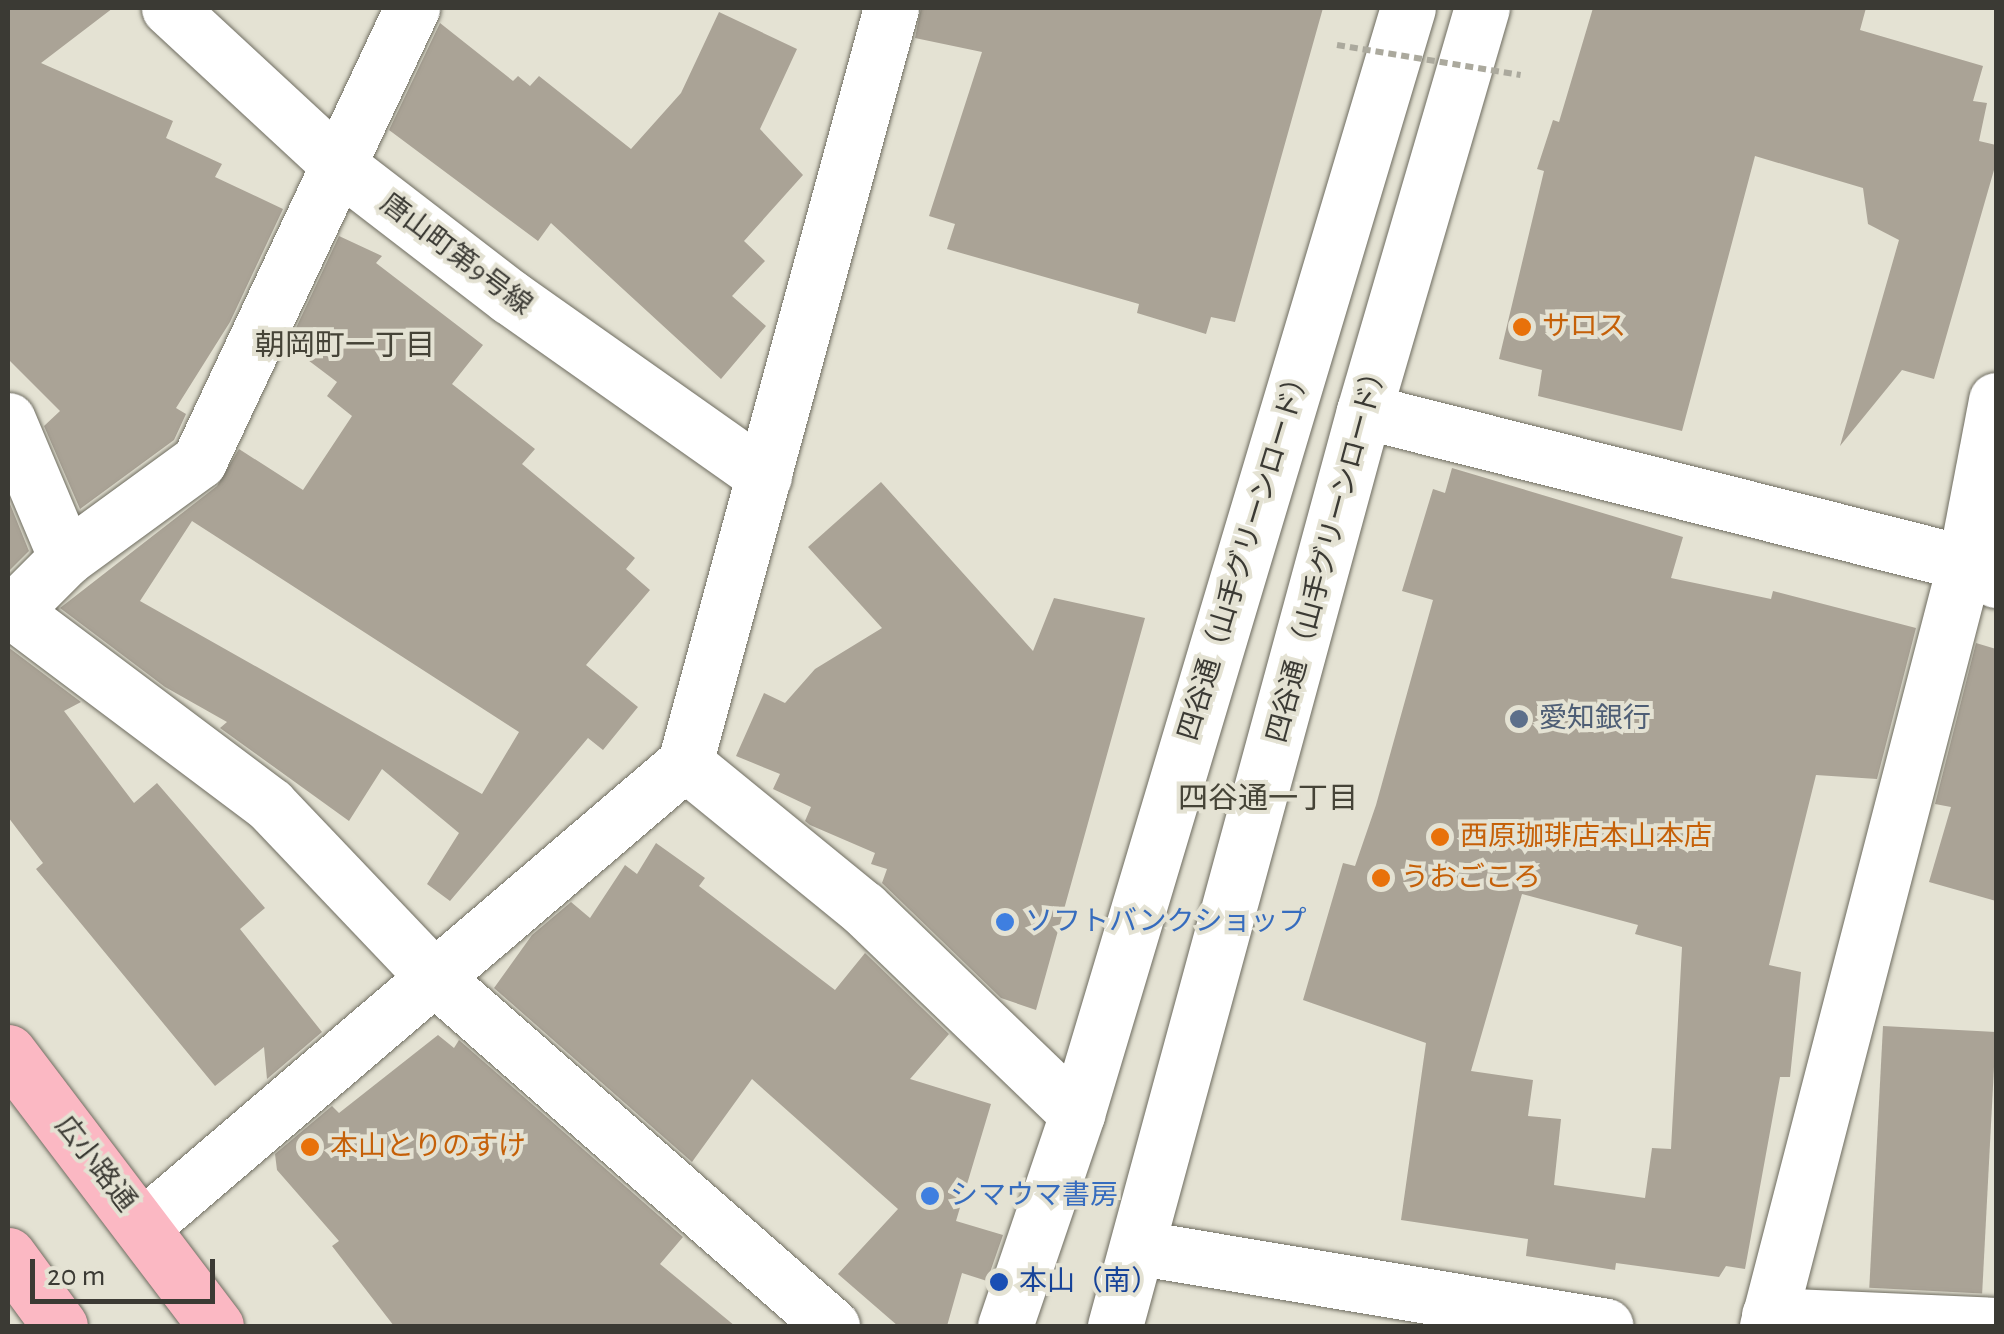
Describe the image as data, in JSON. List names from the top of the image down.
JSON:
{
  "streets": {
    "main road": ["広小路通"],
    "street": ["唐山町第9号線", "四谷通 （山手グリーンロード）", "四谷通（山手グリーンロード）"]
  },
  "districts": ["朝岡町一丁目", "四谷通一丁目"],
  "places": [
    "サロス",
    "愛知銀行",
    "西原珈琲店本山本店",
    "うおごころ",
    "ソフトバンクショップ",
    "本山とりのすけ",
    "シマウマ書房",
    "本山（南）"
  ],
  "scale_bar": "20 m"
}
